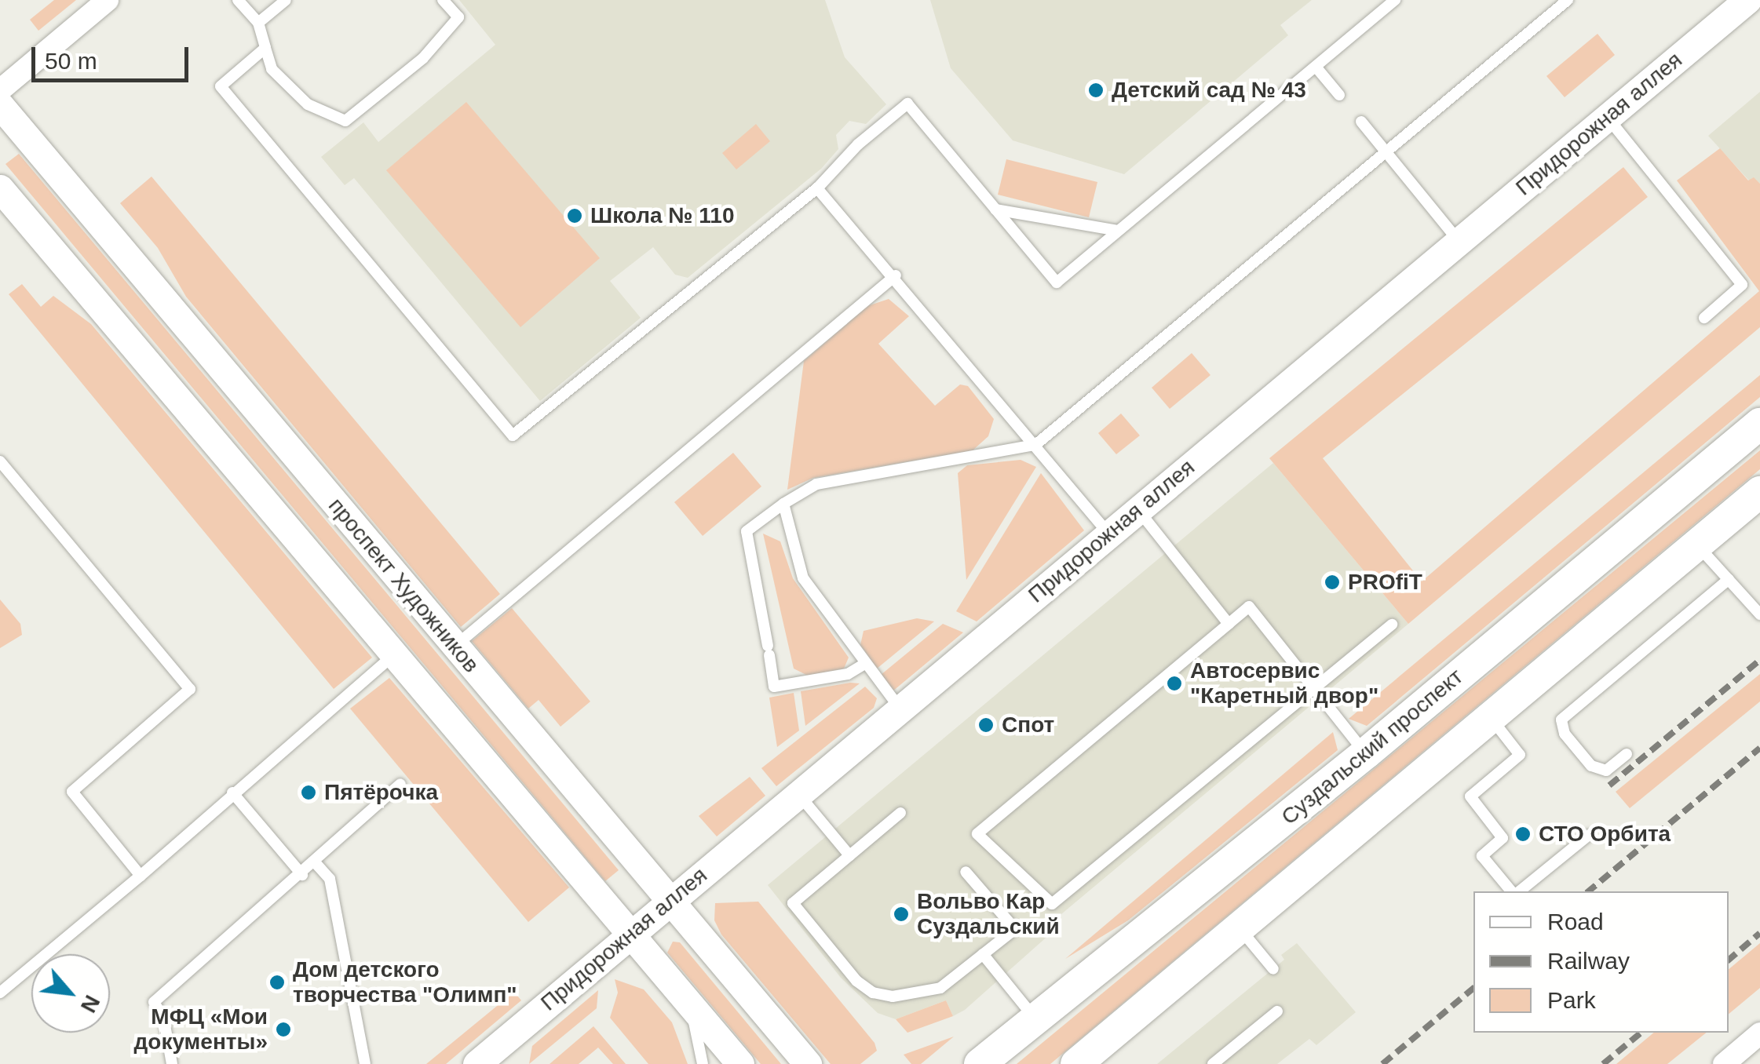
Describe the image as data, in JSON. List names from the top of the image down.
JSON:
{
  "streets": {
    "main road": ["Суздальский проспект"],
    "street": ["Придорожная аллея", "проспект Художников"]
  },
  "crossings": [
    ["Придорожная аллея", "проспект Художников"]
  ],
  "places": [
    "Детский сад № 43",
    "Школа № 110",
    "PROfiT",
    "Автосервис \"Каретный двор\"",
    "Спот",
    "Пятёрочка",
    "СТО Орбита",
    "Вольво Кар Суздальский",
    "Дом детского творчества \"Олимп\"",
    "МФЦ «Мои документы»"
  ],
  "legend": ["Road", "Railway", "Park"],
  "scale_bar": "50 m",
  "north": "bottom right"
}
